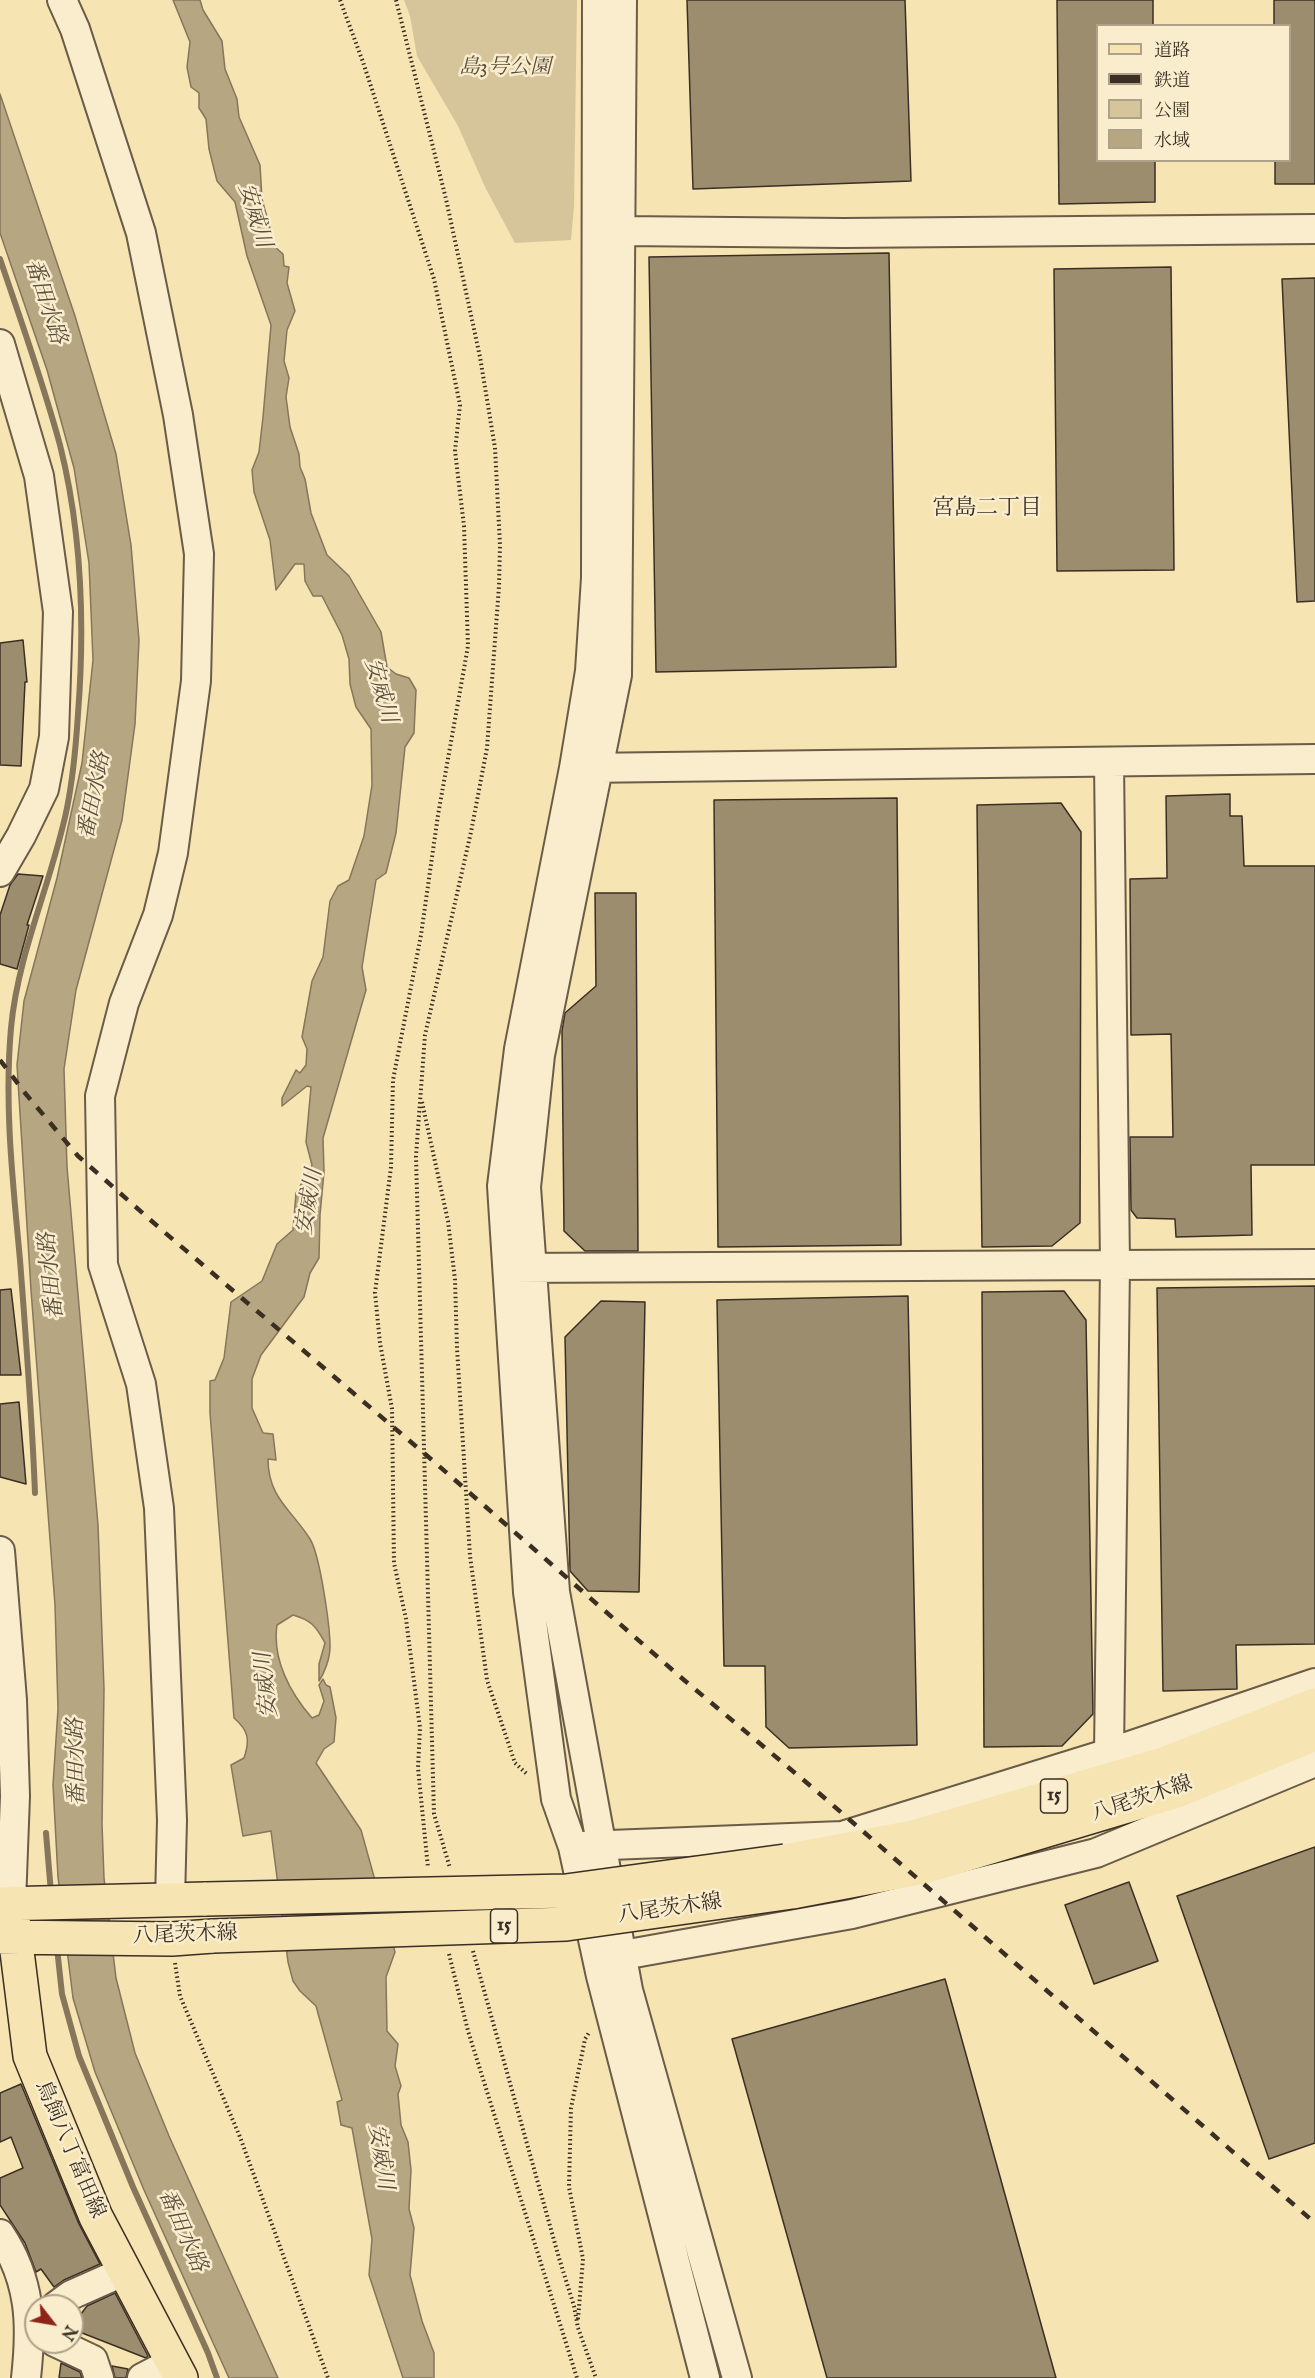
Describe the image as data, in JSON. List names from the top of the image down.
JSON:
{
  "streets": {
    "main road": ["15", "八尾茨木線", "鳥飼八丁富田線"]
  },
  "crossings": [
    ["八尾茨木線", "鳥飼八丁富田線"]
  ],
  "districts": ["宮島二丁目"],
  "water": ["安威川", "番田水路"],
  "parks": ["島3号公園"],
  "legend": [
    "道路",
    "鉄道",
    "公園",
    "水域"
  ],
  "north": "bottom right"
}
